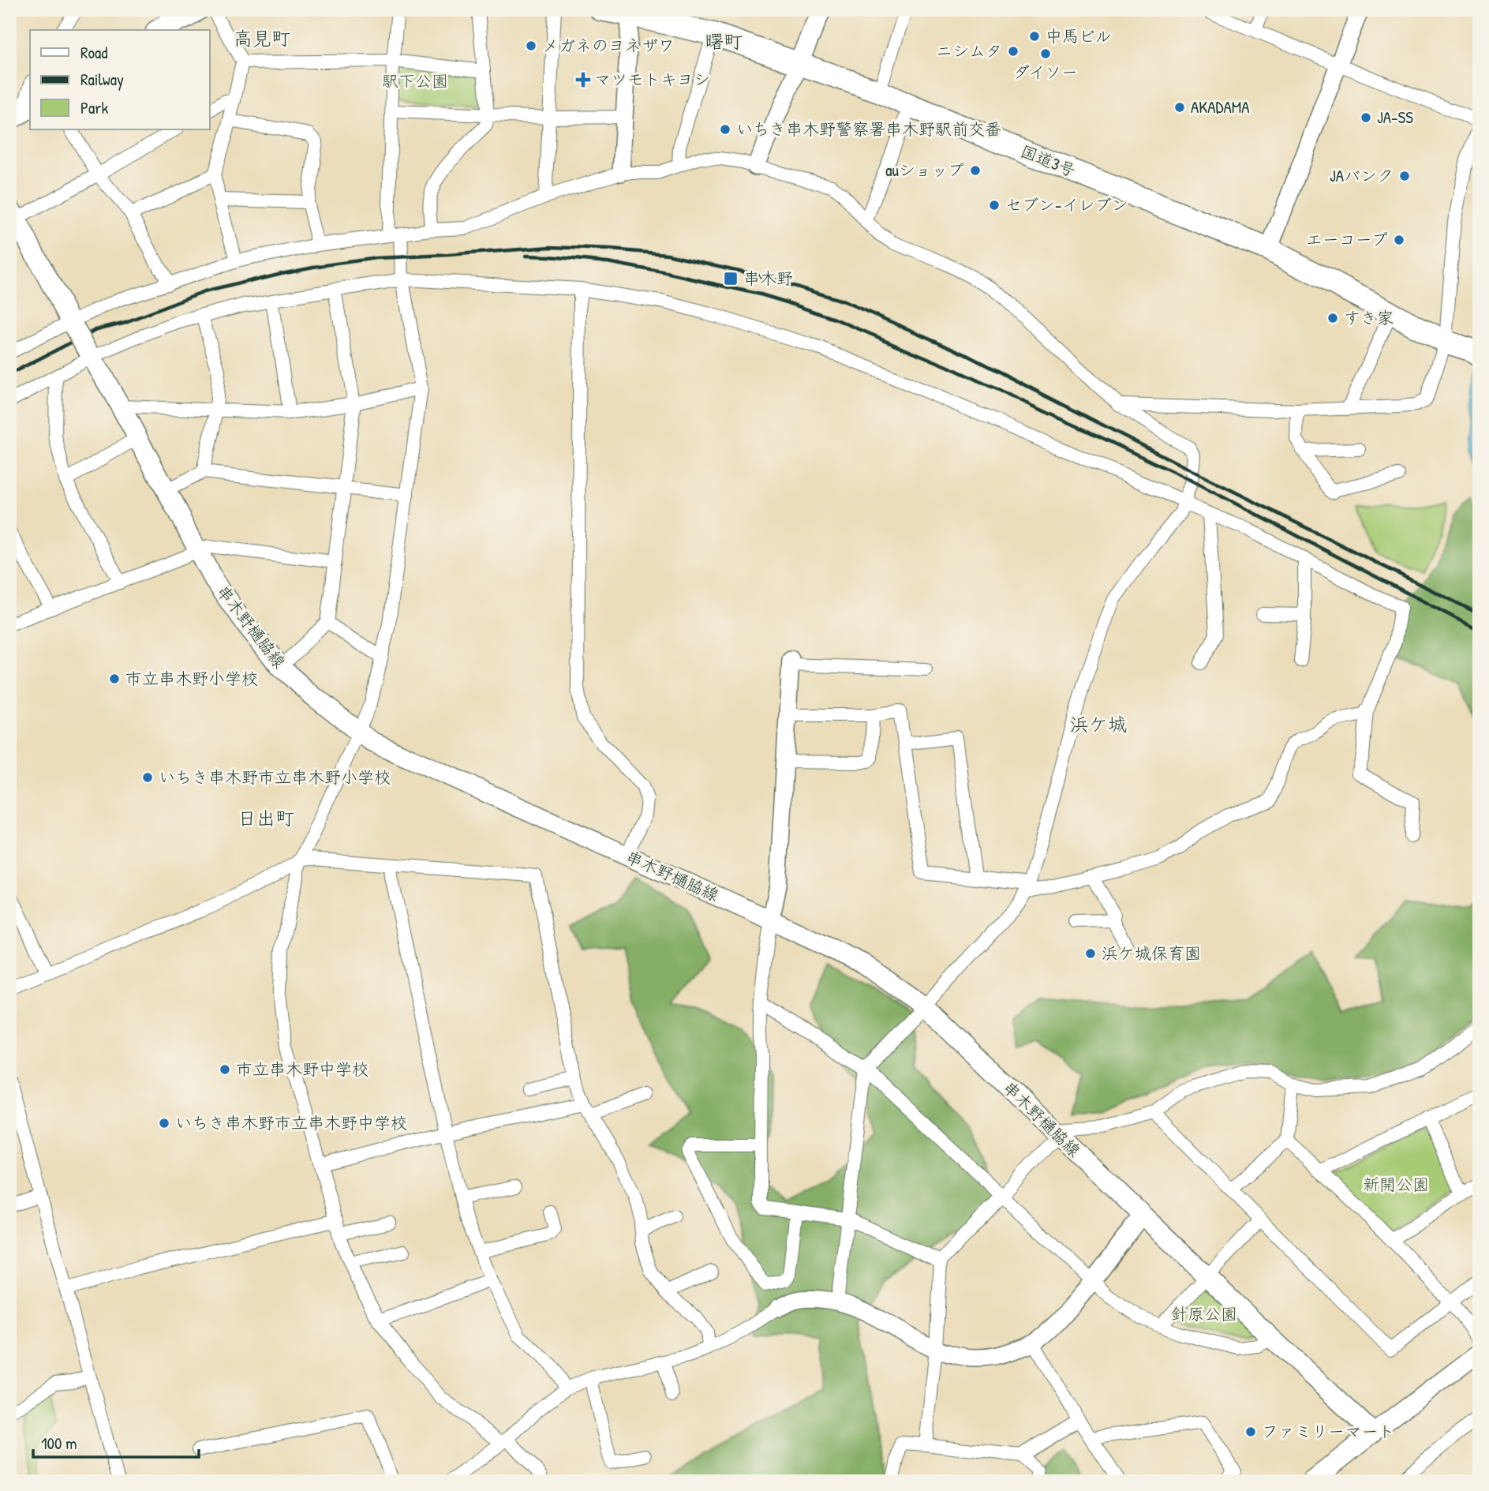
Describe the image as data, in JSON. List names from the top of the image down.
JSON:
{
  "streets": {
    "highway": ["国道3号"],
    "main road": ["串木野樋脇線"]
  },
  "districts": [
    "高見町",
    "曙町",
    "浜ケ城",
    "日出町"
  ],
  "parks": ["駅下公園", "新開公園", "針原公園"],
  "places": {
    "other": [
      "中馬ビル",
      "メガネのヨネザワ",
      "ニシムタ",
      "ダイソー",
      "AKADAMA",
      "JA-SS",
      "いちき串木野警察署串木野駅前交番",
      "auショップ",
      "JAバンク",
      "セブン-イレブン",
      "エーコープ",
      "すき家",
      "市立串木野小学校",
      "いちき串木野市立串木野小学校",
      "浜ケ城保育園",
      "市立串木野中学校",
      "いちき串木野市立串木野中学校",
      "ファミリーマート"
    ],
    "health": ["マツモトキヨシ"],
    "transit": ["串木野"]
  },
  "legend": ["Road", "Railway", "Park"],
  "scale_bar": "100 m"
}
